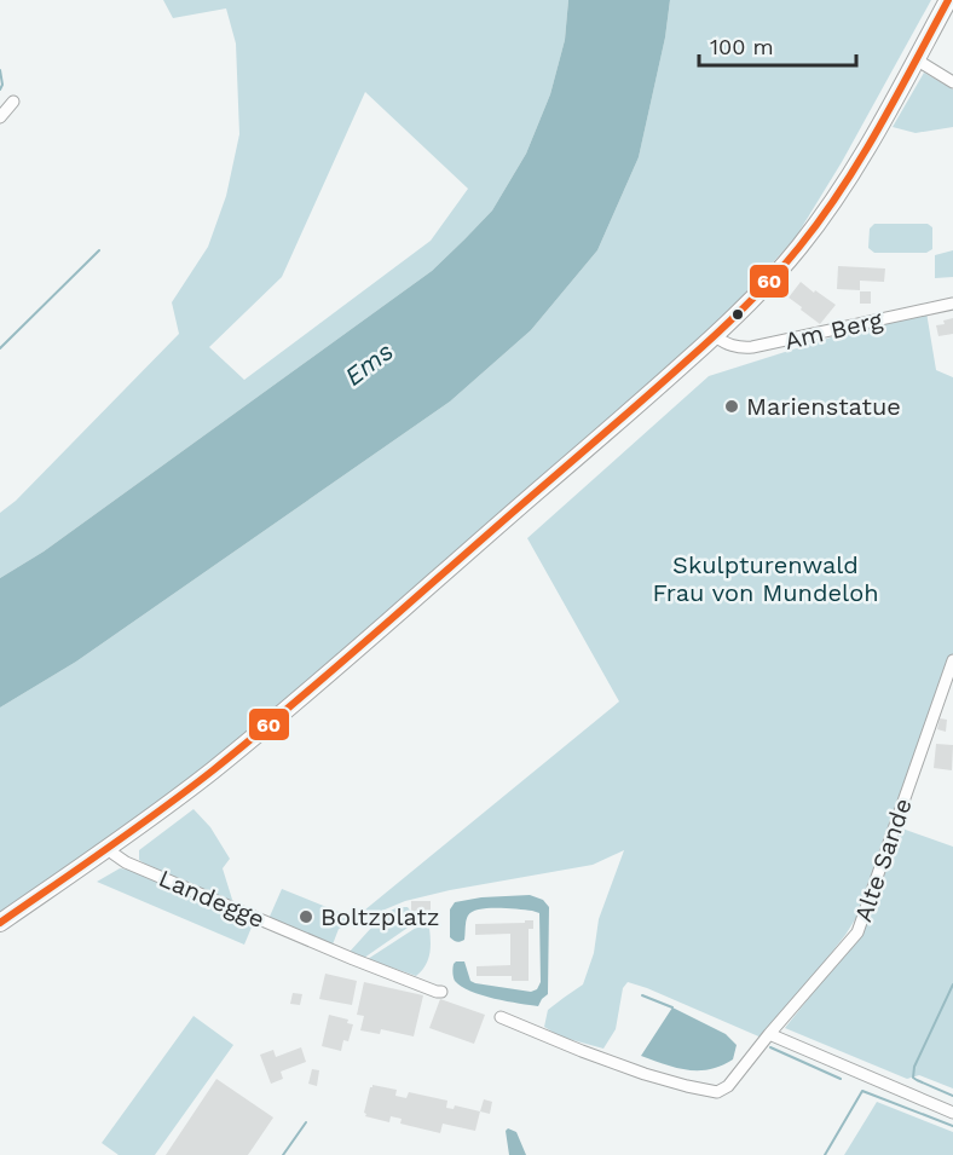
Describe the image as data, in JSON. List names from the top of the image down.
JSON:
{
  "streets": {
    "street": ["Am Berg", "Alte Sande", "Landegge"]
  },
  "water": ["Ems"],
  "parks": ["Skulpturenwald Frau von Mundeloh"],
  "places": ["Marienstatue", "Boltzplatz"],
  "lines": ["transit line 60"],
  "scale_bar": "100 m"
}
